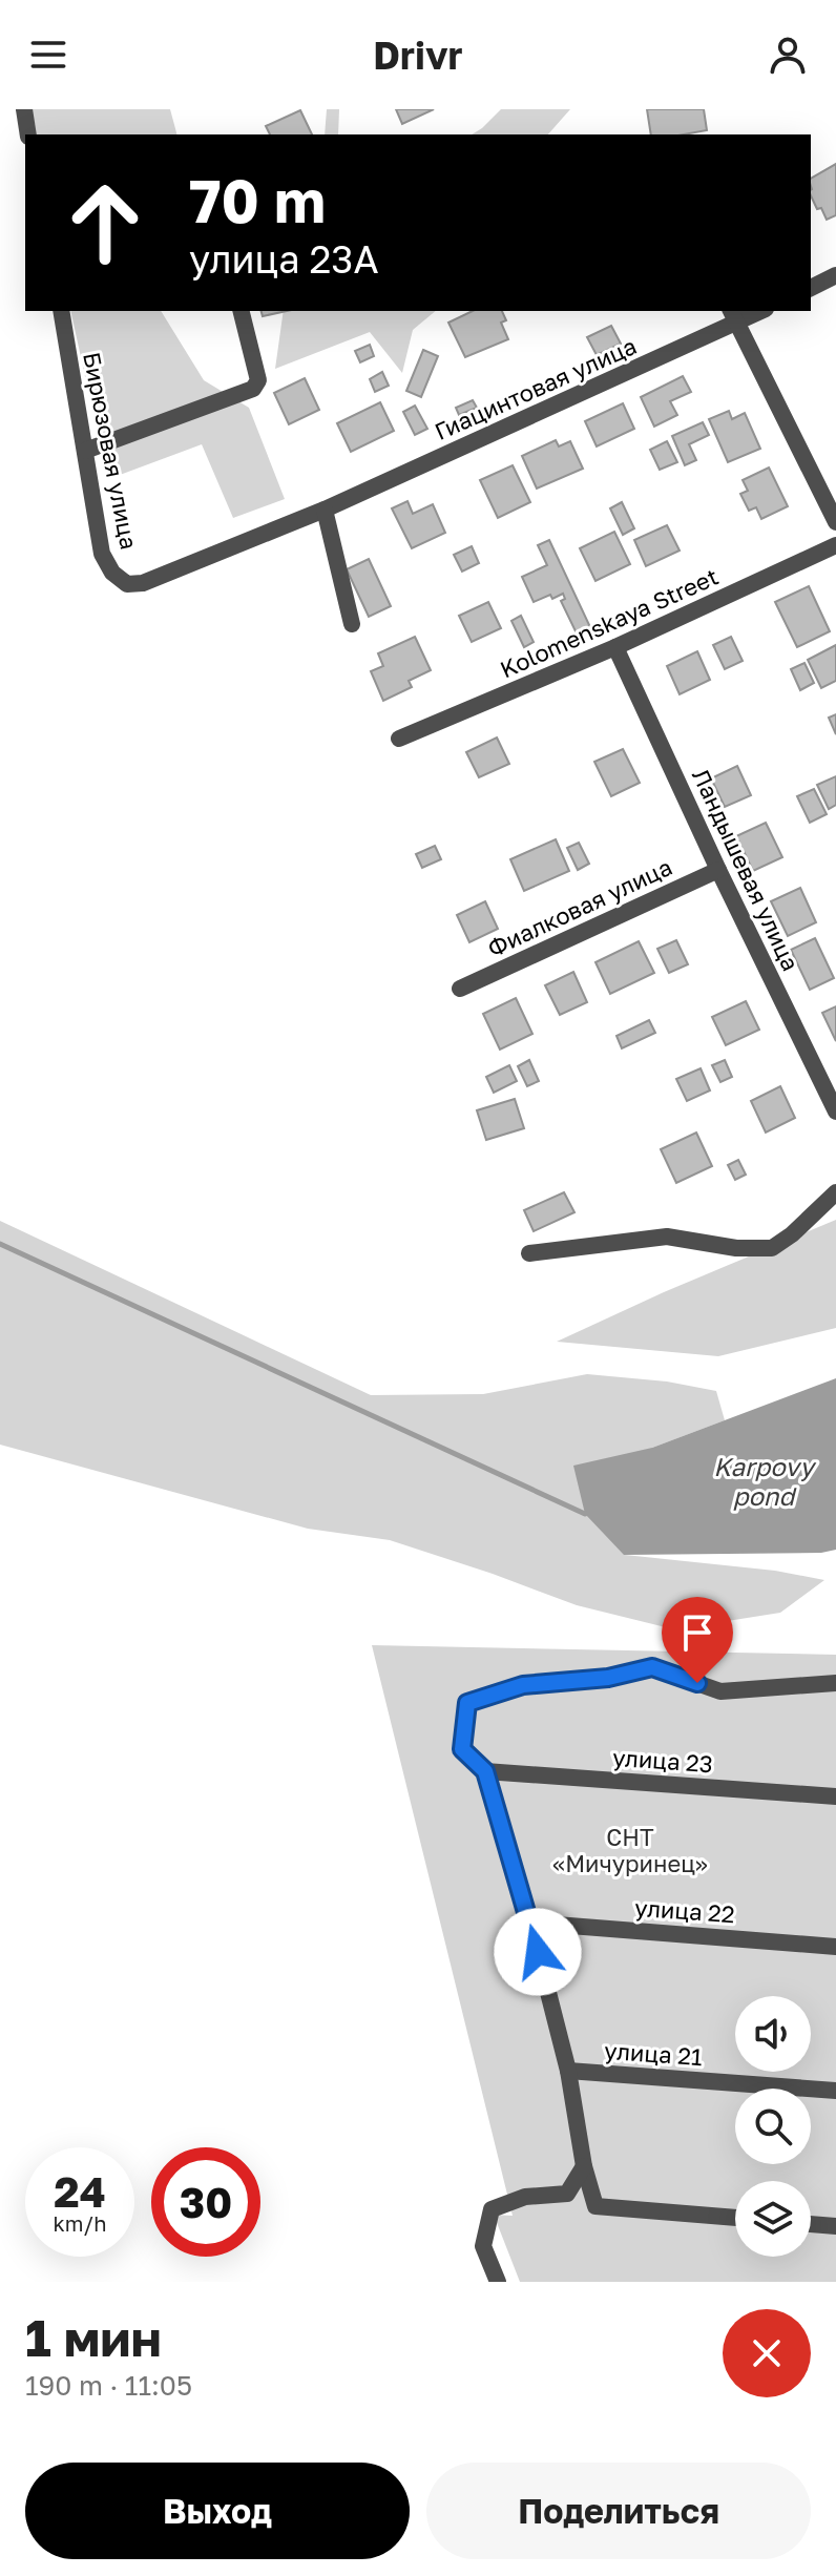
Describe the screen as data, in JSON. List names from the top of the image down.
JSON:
{
  "streets": {
    "street": [
      "Гиацинтовая улица",
      "Бирюзовая улица",
      "Kolomenskaya Street",
      "Ландышевая улица",
      "Фиалковая улица",
      "улица 23",
      "улица 22",
      "улица 21"
    ]
  },
  "crossings": [
    ["Гиацинтовая улица", "Бирюзовая улица"],
    ["Kolomenskaya Street", "Ландышевая улица"],
    ["Ландышевая улица", "Фиалковая улица"]
  ],
  "water": ["Karpovy pond"],
  "parks": ["СНТ «Мичуринец»"],
  "page": {
    "header": "Drivr",
    "turn": ["70 m", "улица 23А"],
    "speed": "24 km/h",
    "limit": "30",
    "heading": ["1 мин", "190 m · 11:05"],
    "buttons": ["Выход", "Поделиться"]
  }
}
